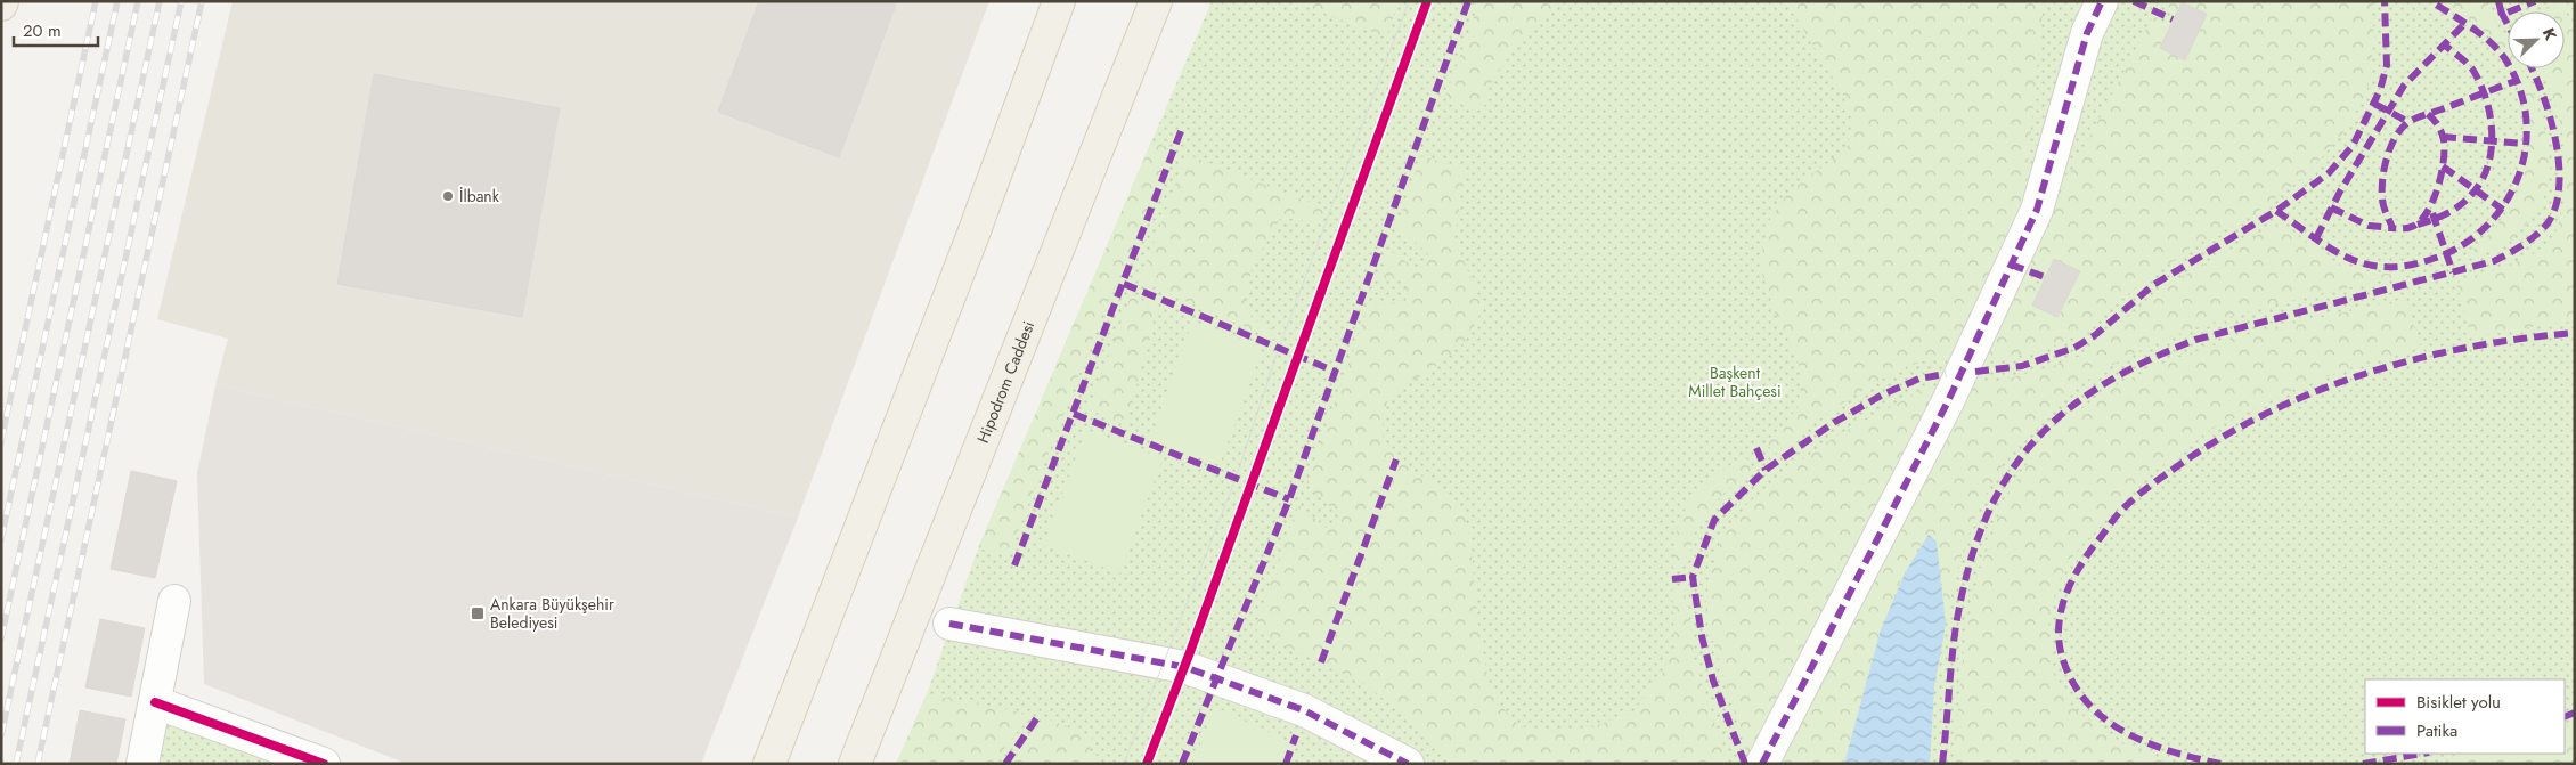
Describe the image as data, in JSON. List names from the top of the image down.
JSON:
{
  "streets": {
    "main road": ["Hipodrom Caddesi"]
  },
  "parks": ["Başkent Millet Bahçesi"],
  "places": {
    "other": ["İlbank"],
    "transit": ["Ankara Büyükşehir Belediyesi"]
  },
  "legend": ["Bisiklet yolu", "Patika"],
  "scale_bar": "20 m",
  "north": "top right"
}
